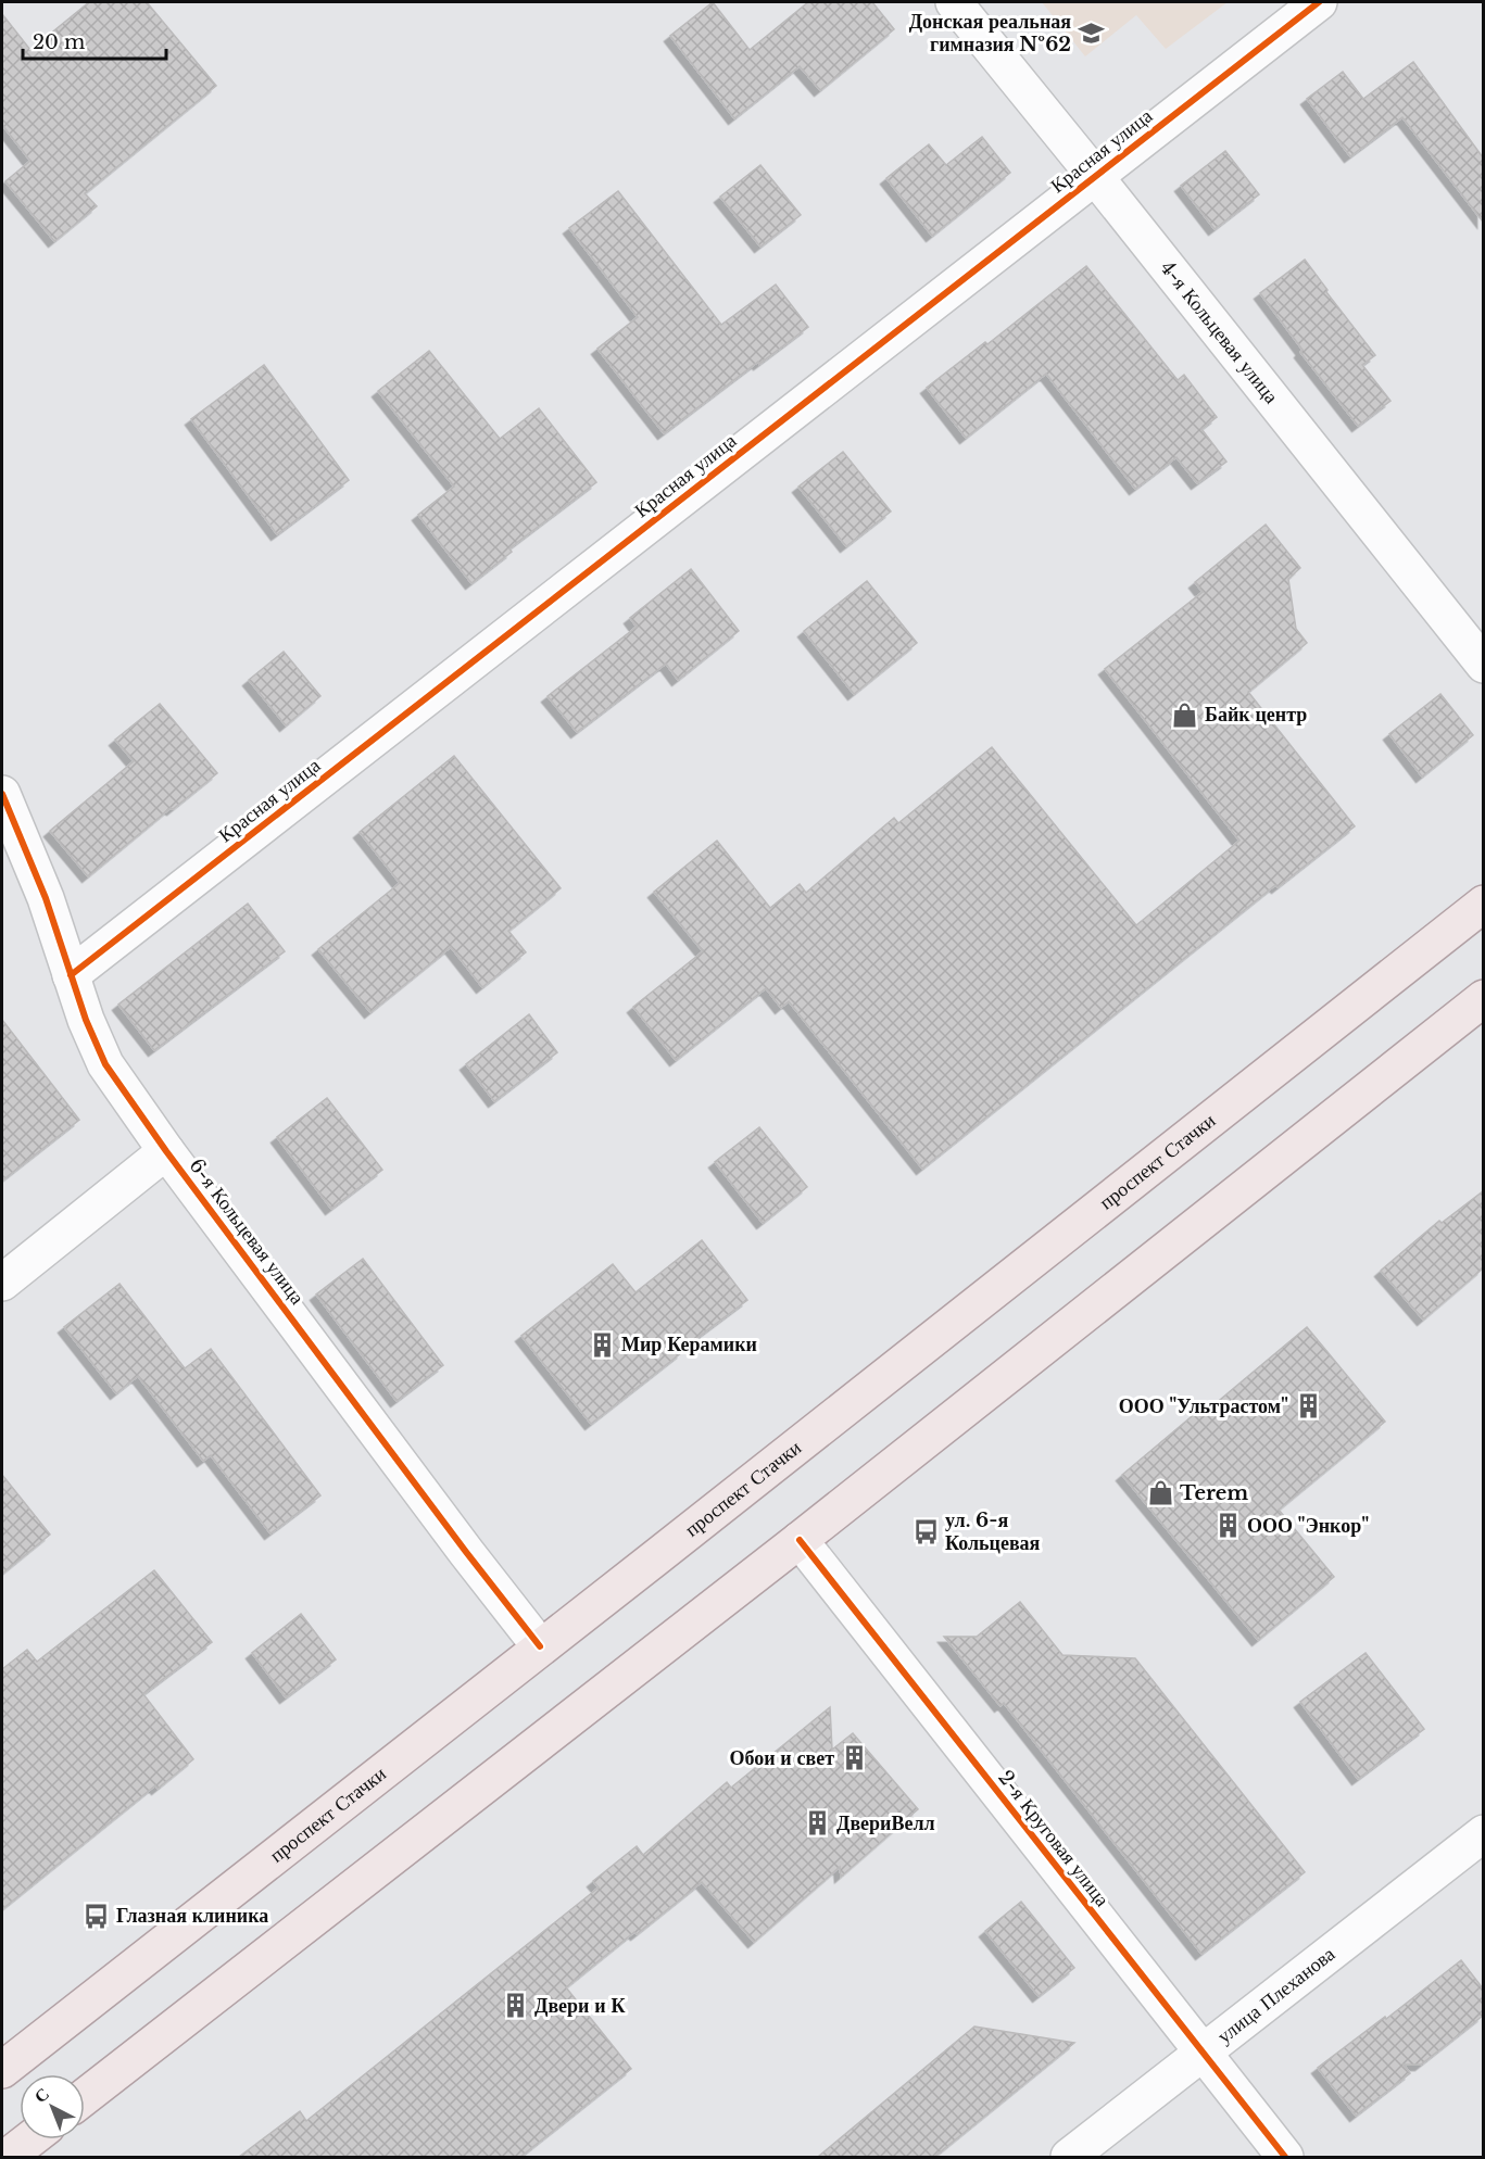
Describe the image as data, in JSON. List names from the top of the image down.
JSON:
{
  "streets": {
    "main road": ["проспект Стачки"],
    "street": [
      "Красная улица",
      "4-я Кольцевая улица",
      "6-я Кольцевая улица",
      "2-я Круговая улица",
      "улица Плеханова"
    ]
  },
  "crossings": [
    ["Красная улица", "4-я Кольцевая улица"],
    ["Красная улица", "6-я Кольцевая улица"],
    ["проспект Стачки", "6-я Кольцевая улица"],
    ["2-я Круговая улица", "улица Плеханова"]
  ],
  "places": {
    "school or university": ["Донская реальная гимназия №62"],
    "shop": ["Байк центр", "Terem"],
    "building": [
      "Мир Керамики",
      "ООО \"Ультрастом\"",
      "ООО \"Энкор\"",
      "Обои и свет",
      "ДвериВелл",
      "Двери и К"
    ],
    "bus stop": ["ул. 6-я Кольцевая", "Глазная клиника"]
  },
  "scale_bar": "20 m",
  "north": "top left"
}
